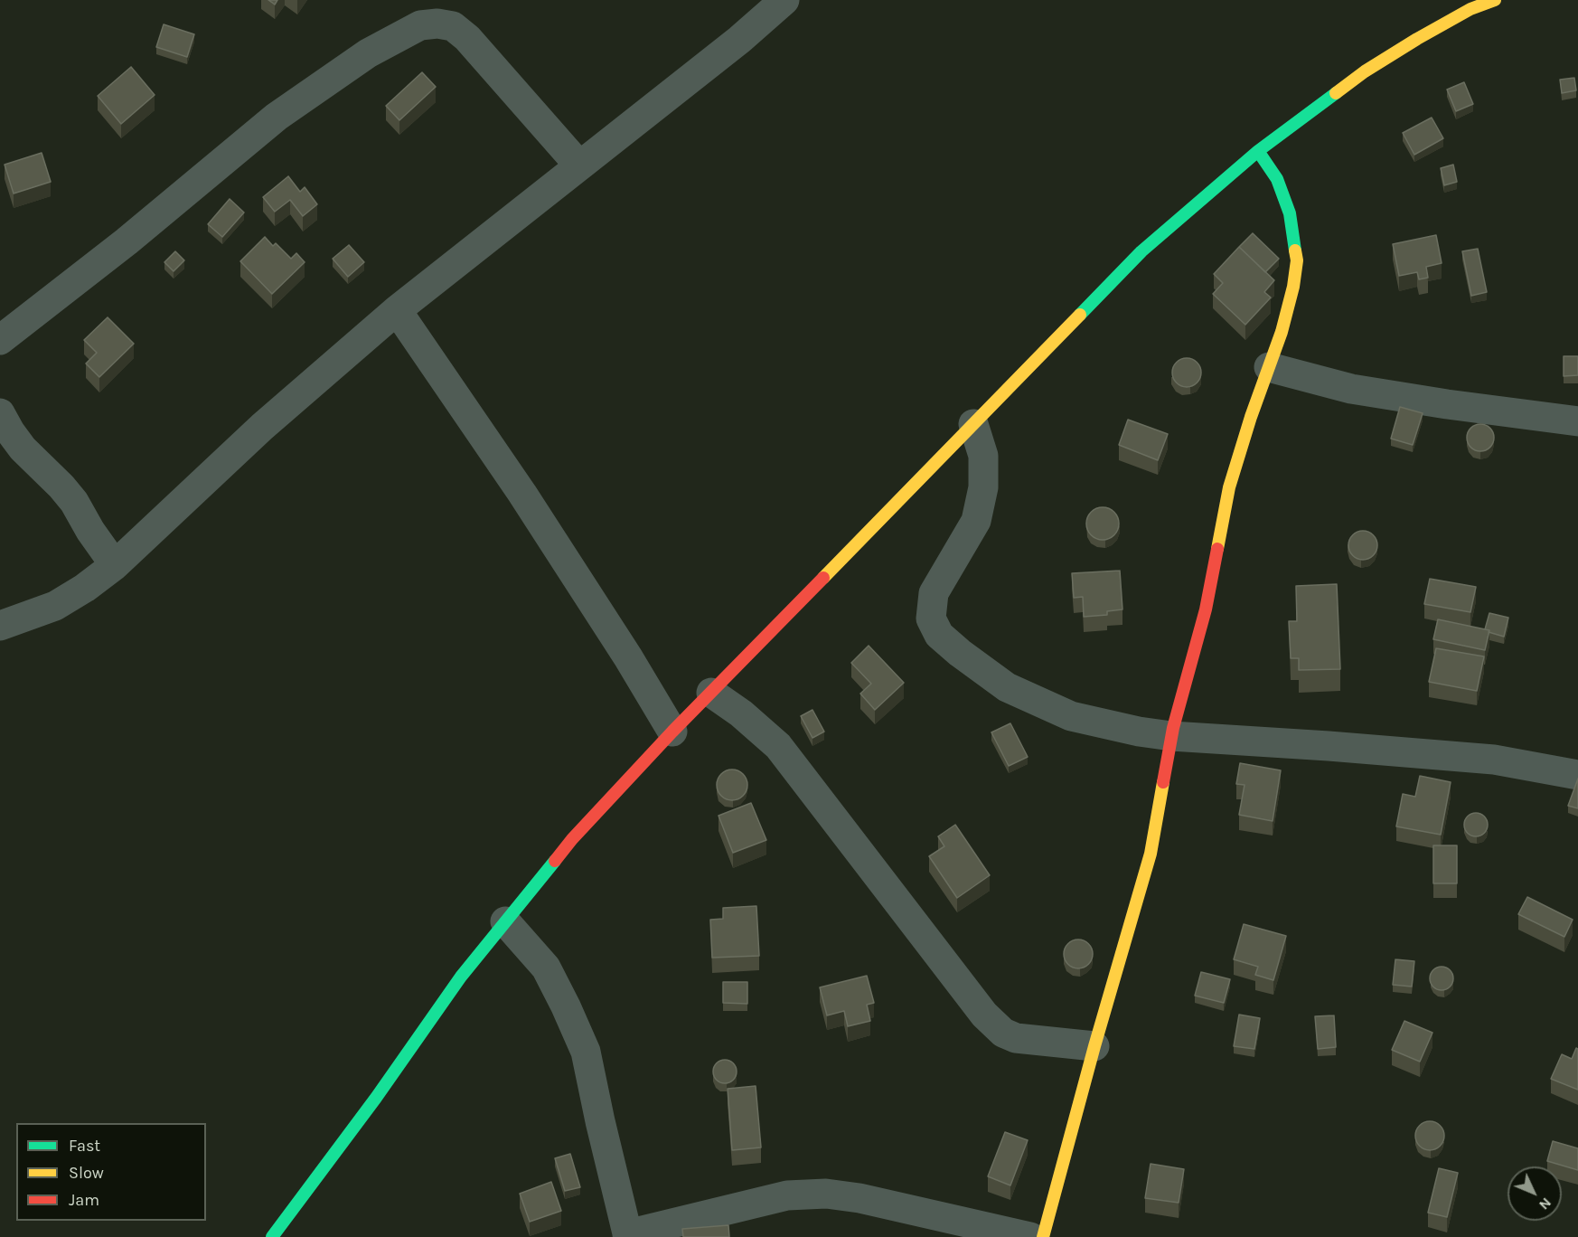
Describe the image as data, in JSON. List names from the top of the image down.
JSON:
{
  "legend": ["Fast", "Slow", "Jam"],
  "north": "bottom right"
}
